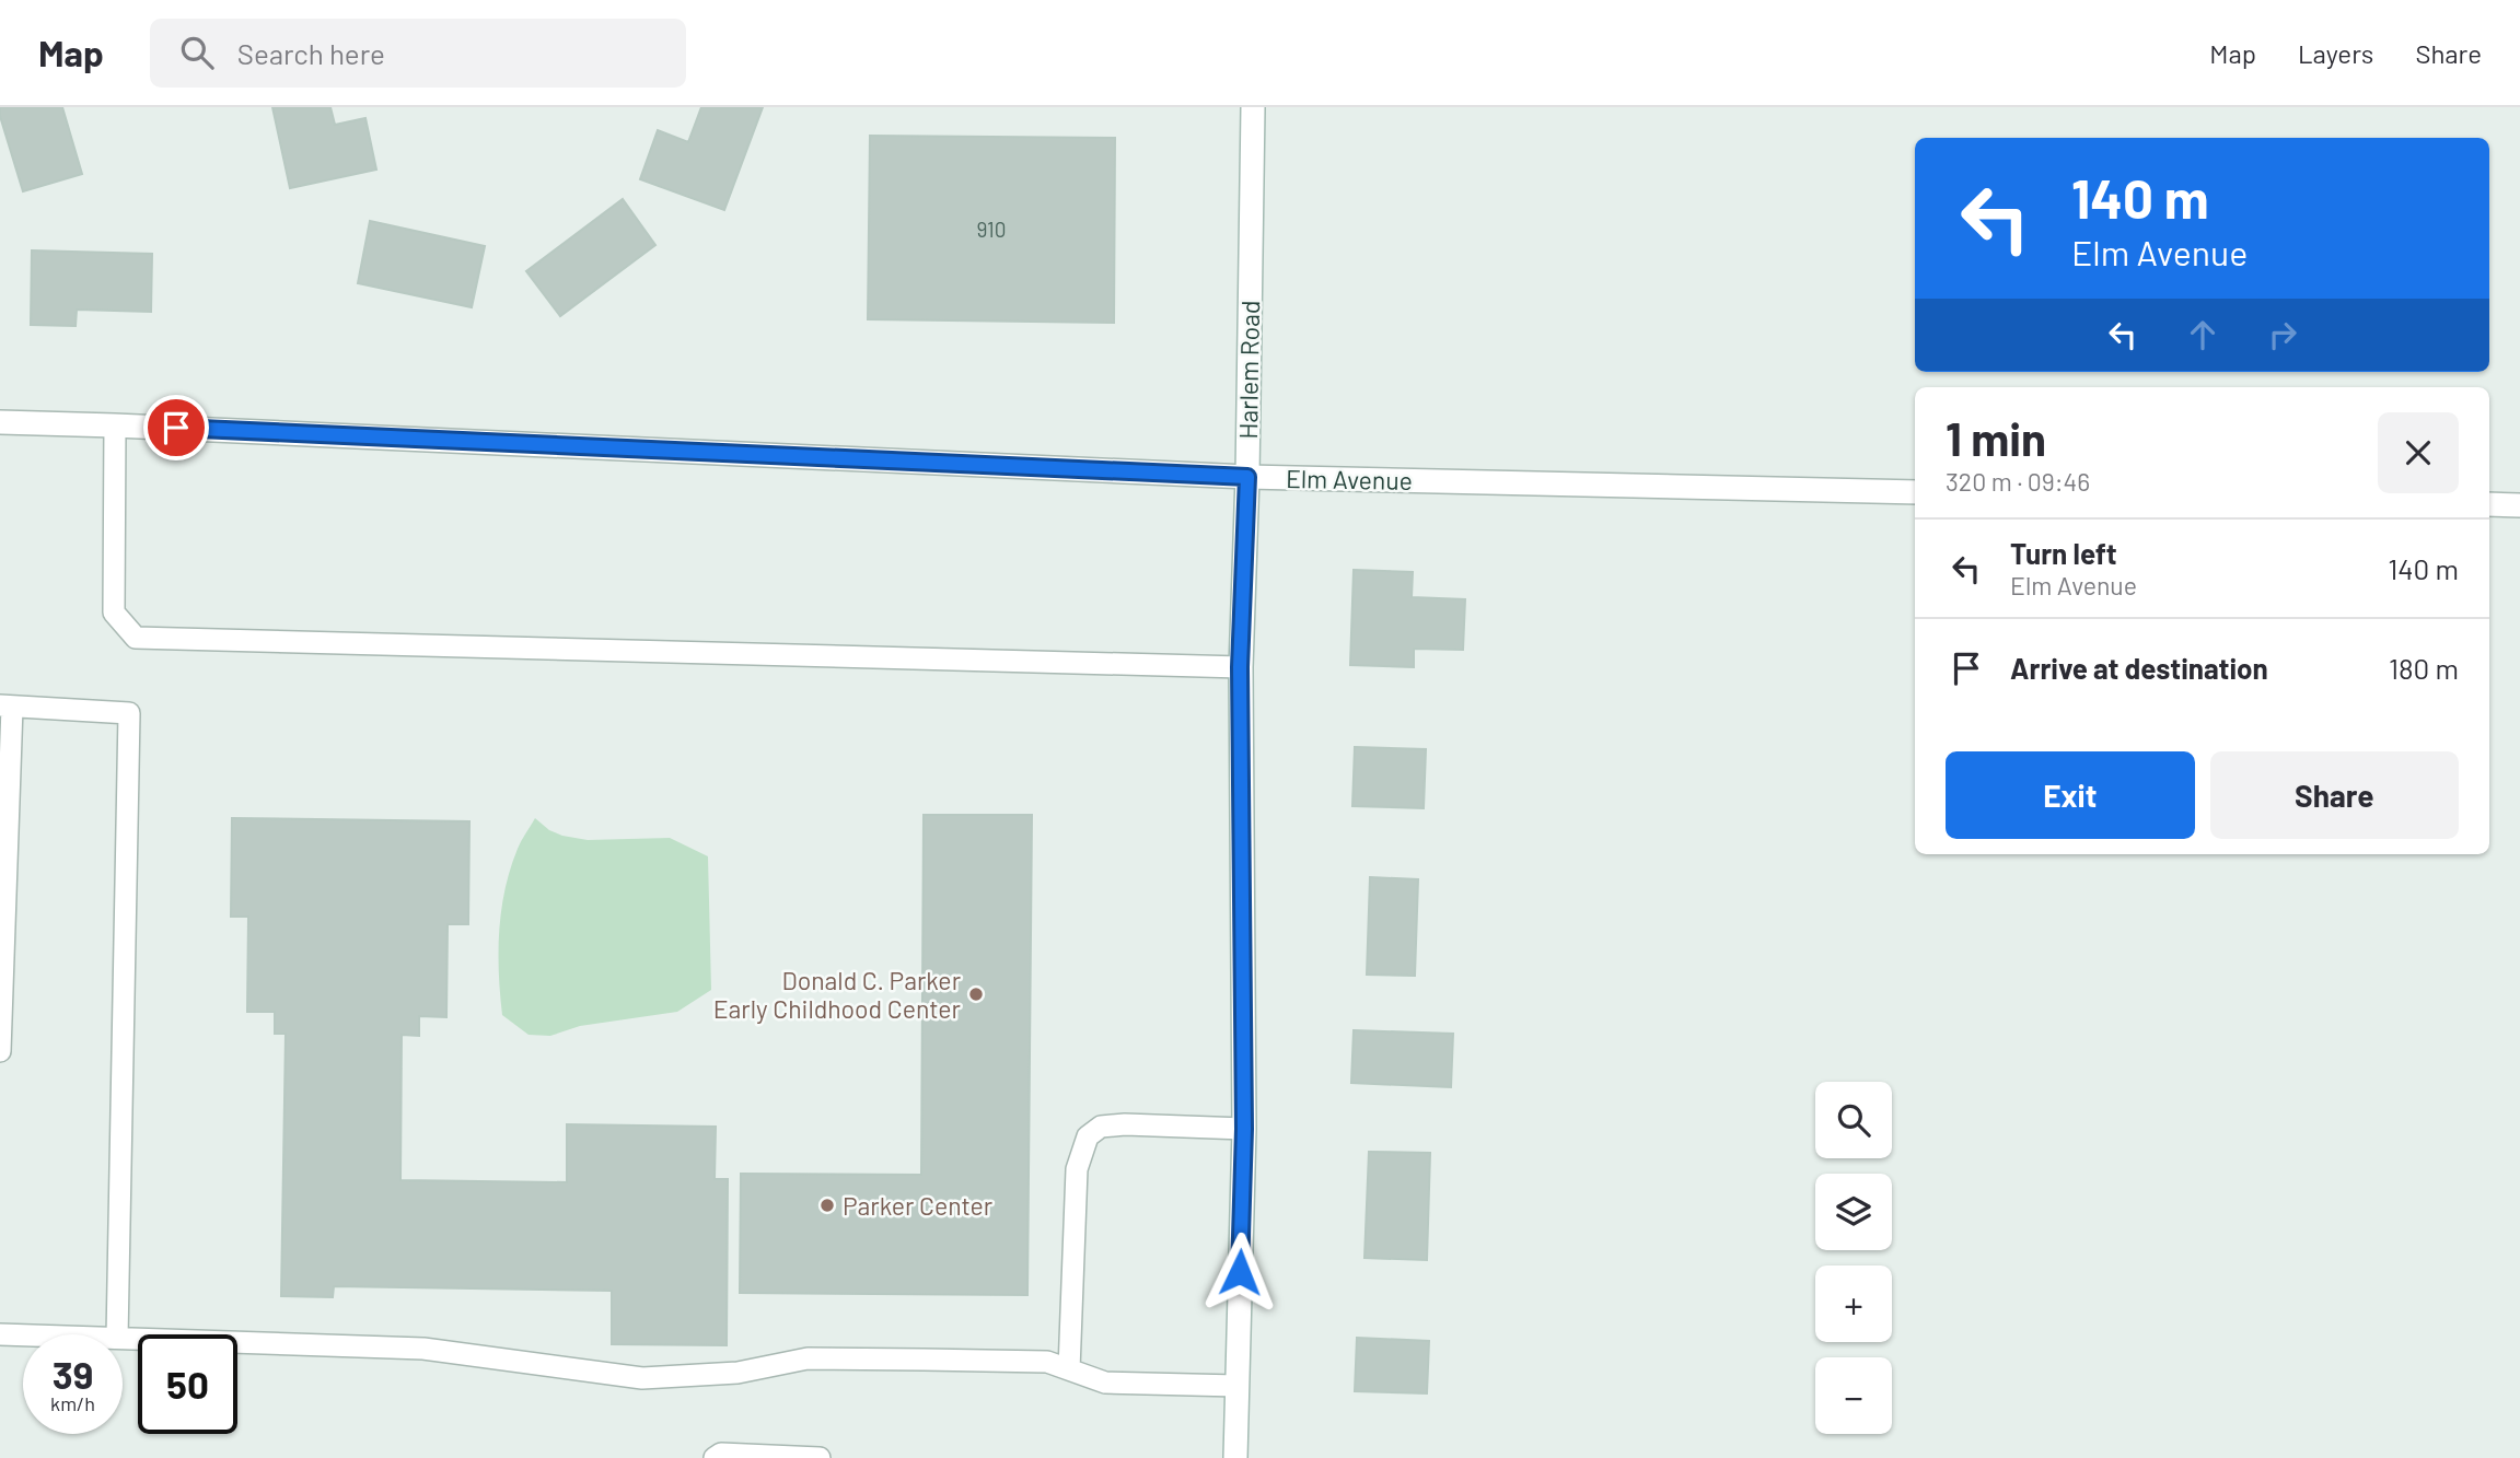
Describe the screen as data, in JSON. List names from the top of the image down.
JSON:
{
  "streets": {
    "street": ["Harlem Road", "Elm Avenue"]
  },
  "crossings": [
    ["Harlem Road", "Elm Avenue"]
  ],
  "places": ["Donald C. Parker Early Childhood Center", "Parker Center"],
  "house_numbers": ["910"],
  "page": {
    "header": "Map",
    "search": "Search here",
    "nav": ["Map", "Layers", "Share"],
    "turn": ["140 m", "Elm Avenue"],
    "heading": ["1 min", "320 m · 09:46"],
    "list": [
      {
        "name": "Turn left",
        "note": "Elm Avenue",
        "value": "140 m"
      },
      {
        "name": "Arrive at destination",
        "value": "180 m"
      }
    ],
    "buttons": ["Exit", "Share"],
    "map_buttons": ["+", "−"],
    "speed": "39 km/h",
    "limit": "50"
  }
}
